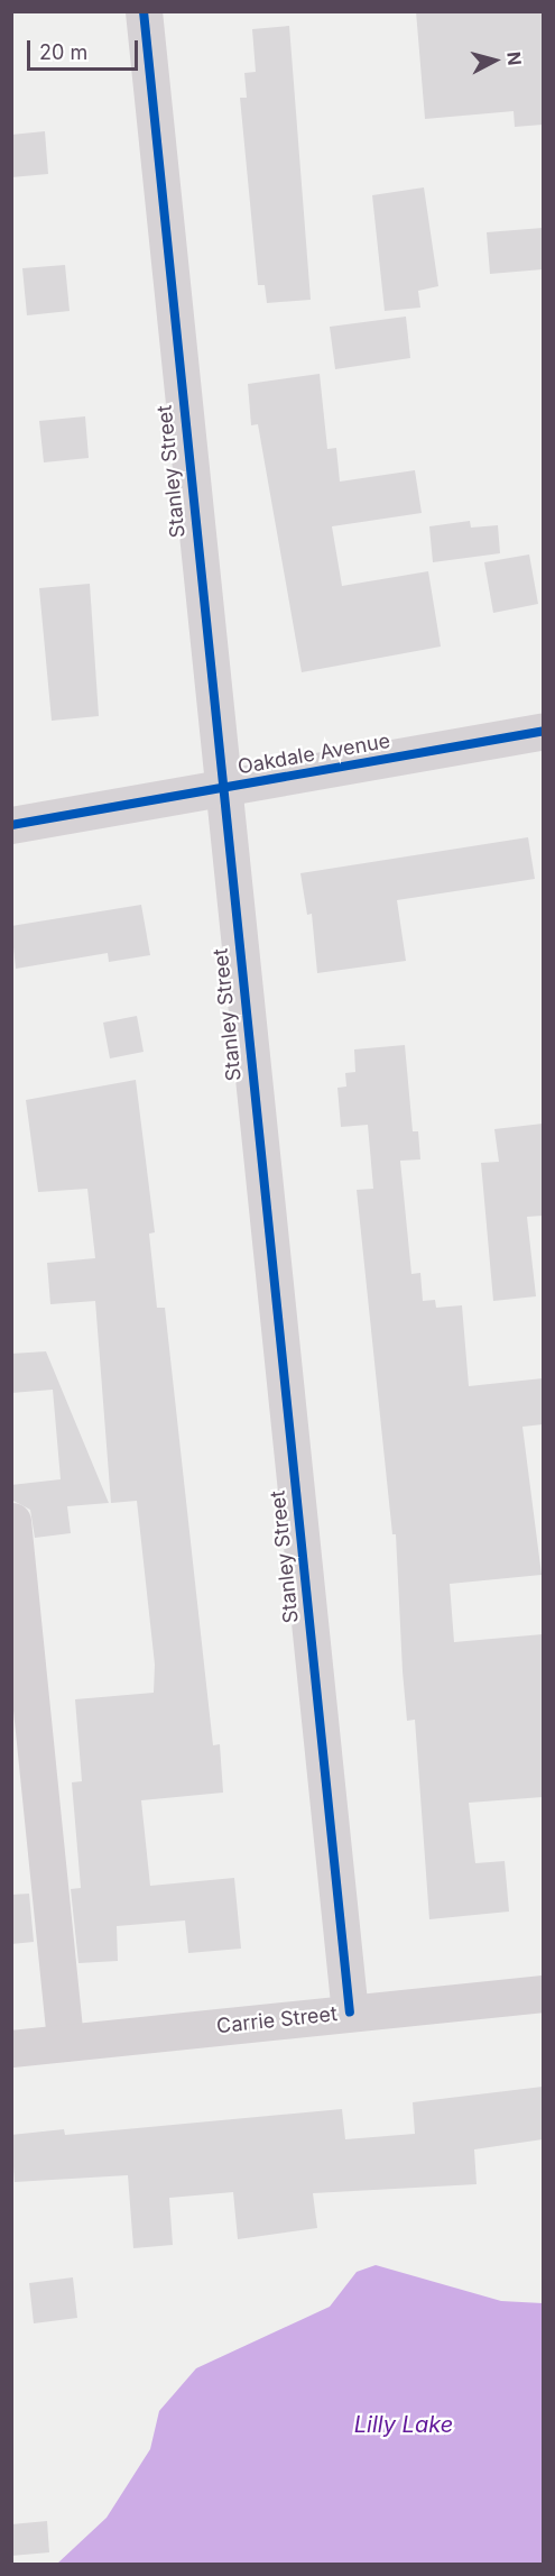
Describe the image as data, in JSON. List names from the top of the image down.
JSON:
{
  "streets": {
    "street": ["Stanley Street", "Oakdale Avenue", "Carrie Street"]
  },
  "crossings": [
    ["Stanley Street", "Oakdale Avenue"],
    ["Stanley Street", "Carrie Street"]
  ],
  "water": ["Lilly Lake"],
  "scale_bar": "20 m",
  "north": "right"
}
